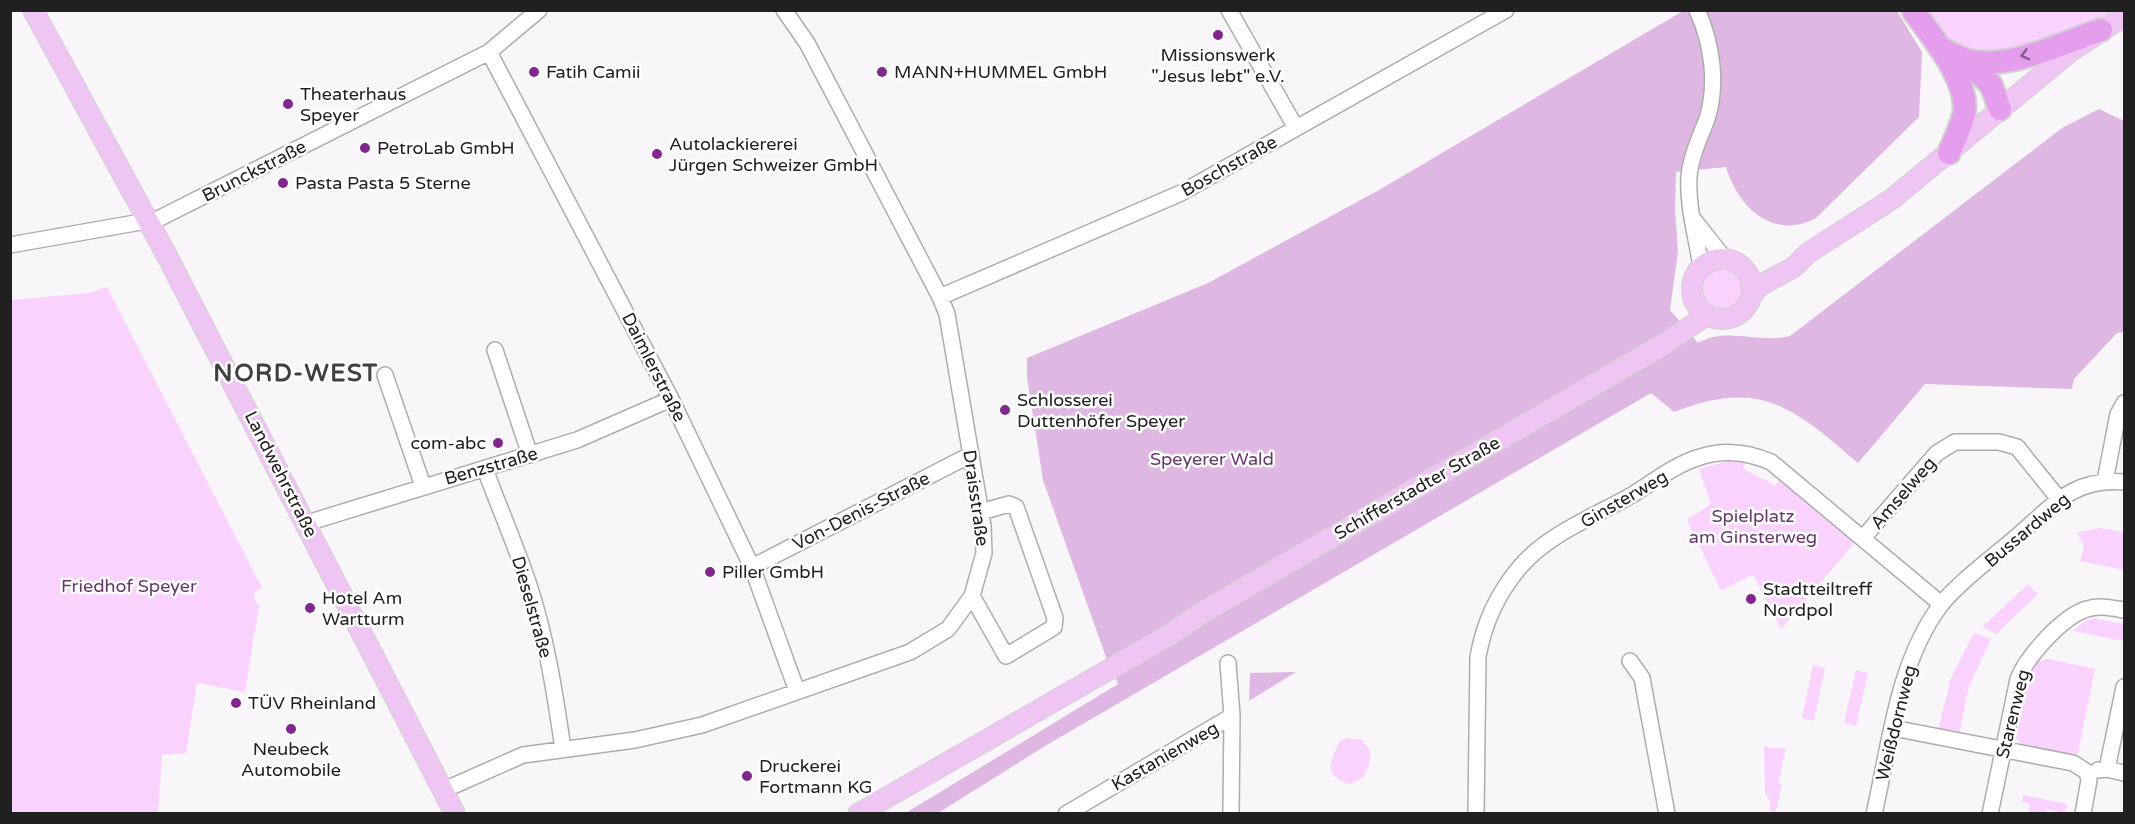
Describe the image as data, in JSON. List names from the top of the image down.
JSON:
{
  "streets": {
    "main road": ["Landwehrstraße", "Schifferstadter Straße"],
    "street": [
      "Boschstraße",
      "Brunckstraße",
      "Daimlerstraße",
      "Benzstraße",
      "Amselweg",
      "Draisstraße",
      "Ginsterweg",
      "Von-Denis-Straße",
      "Bussardweg",
      "Dieselstraße",
      "Starenweg",
      "Weißdornweg",
      "Kastanienweg"
    ]
  },
  "crossings": [
    ["Boschstraße", "Draisstraße"],
    ["Brunckstraße", "Daimlerstraße"],
    ["Brunckstraße", "Landwehrstraße"],
    ["Daimlerstraße", "Benzstraße"],
    ["Daimlerstraße", "Draisstraße"],
    ["Daimlerstraße", "Von-Denis-Straße"],
    ["Benzstraße", "Landwehrstraße"],
    ["Benzstraße", "Dieselstraße"],
    ["Landwehrstraße", "Draisstraße"],
    ["Amselweg", "Ginsterweg"],
    ["Amselweg", "Bussardweg"],
    ["Draisstraße", "Von-Denis-Straße"],
    ["Draisstraße", "Dieselstraße"],
    ["Ginsterweg", "Bussardweg"],
    ["Ginsterweg", "Weißdornweg"],
    ["Bussardweg", "Weißdornweg"]
  ],
  "districts": ["NORD-WEST"],
  "parks": ["Speyerer Wald", "Spielplatz am Ginsterweg", "Friedhof Speyer"],
  "places": [
    "Missionswerk \"Jesus lebt\" e.V.",
    "Fatih Camii",
    "MANN+HUMMEL GmbH",
    "Theaterhaus Speyer",
    "PetroLab GmbH",
    "Autolackiererei Jürgen Schweizer GmbH",
    "Pasta Pasta 5 Sterne",
    "Schlosserei Duttenhöfer Speyer",
    "com-abc",
    "Piller GmbH",
    "Stadtteiltreff Nordpol",
    "Hotel Am Wartturm",
    "TÜV Rheinland",
    "Neubeck Automobile",
    "Druckerei Fortmann KG"
  ]
}
